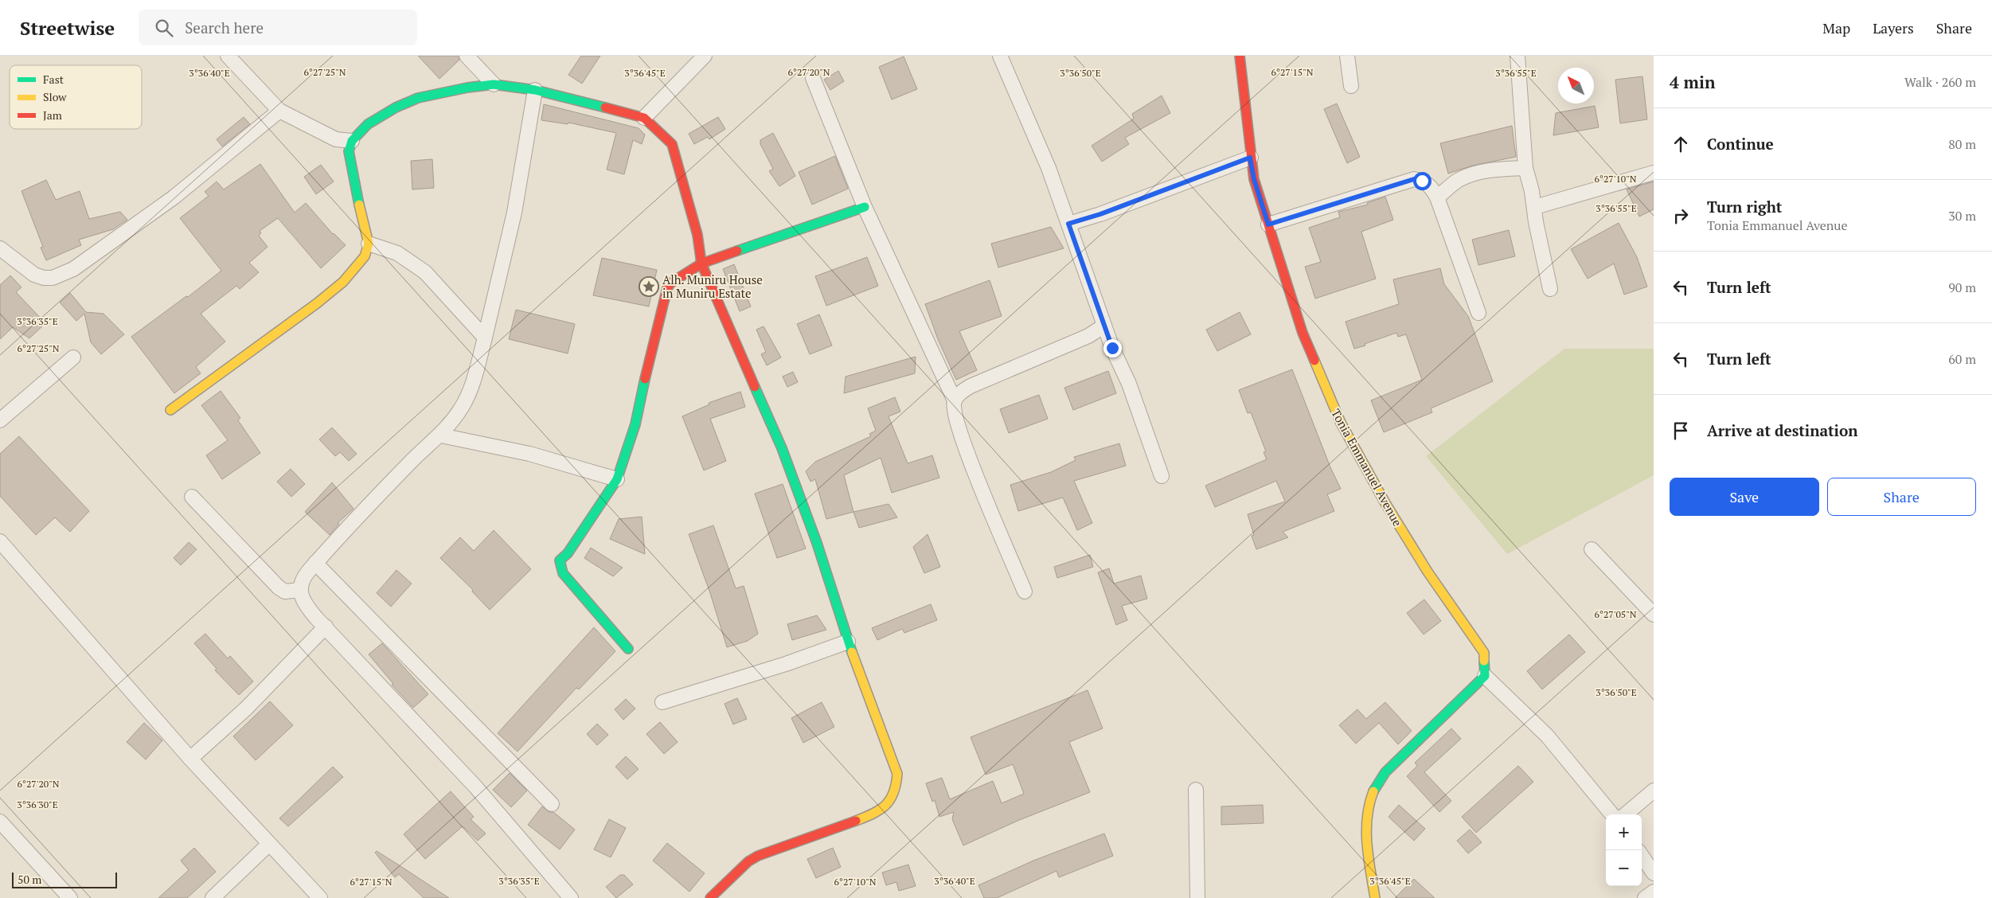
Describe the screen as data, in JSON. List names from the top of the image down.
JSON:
{
  "streets": {
    "street": ["Tonia Emmanuel Avenue"]
  },
  "places": {
    "place": ["Alh. Muniru House in Muniru Estate"]
  },
  "legend": ["Fast", "Slow", "Jam"],
  "scale_bar": "50 m",
  "north": "top left",
  "page": {
    "header": "Streetwise",
    "search": "Search here",
    "nav": ["Map", "Layers", "Share"],
    "heading": ["4 min", "Walk · 260 m"],
    "list": [
      ["Continue", "80 m"],
      ["Turn right", "Tonia Emmanuel Avenue", "30 m"],
      ["Turn left", "90 m"],
      ["Turn left", "60 m"],
      "Arrive at destination"
    ],
    "buttons": ["Save", "Share"],
    "map_buttons": ["+", "−"],
    "scale": "50 m"
  },
  "coordinates": [
    "6°27'25\"N",
    "6°27'15\"N",
    "6°27'20\"N",
    "3°36'40\"E",
    "3°36'45\"E",
    "3°36'50\"E",
    "3°36'55\"E",
    "6°27'10\"N",
    "3°36'35\"E",
    "6°27'05\"N",
    "3°36'30\"E"
  ]
}
